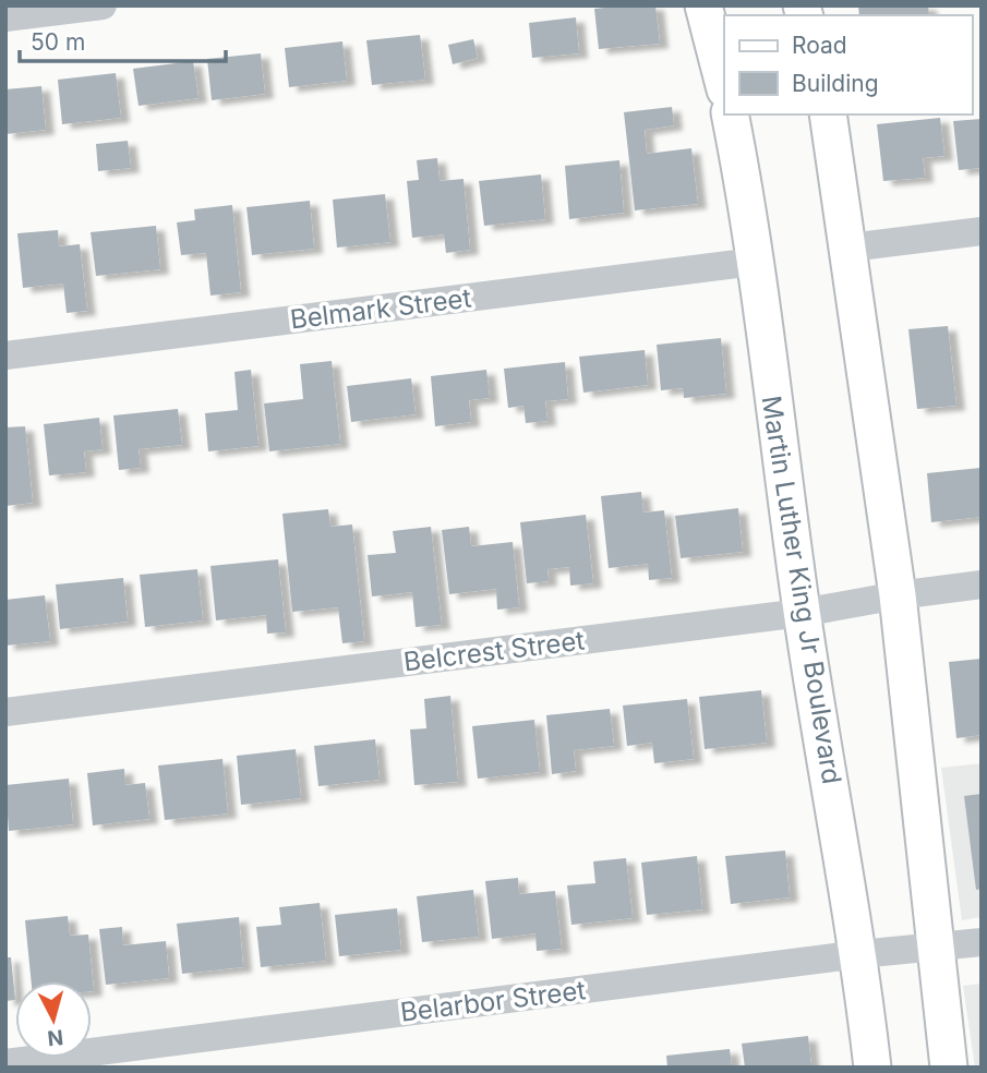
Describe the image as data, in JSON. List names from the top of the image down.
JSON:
{
  "streets": {
    "main road": ["Martin Luther King Jr Boulevard"],
    "street": ["Belmark Street", "Belcrest Street", "Belarbor Street"]
  },
  "crossings": [
    ["Belmark Street", "Martin Luther King Jr Boulevard"],
    ["Martin Luther King Jr Boulevard", "Belcrest Street"],
    ["Martin Luther King Jr Boulevard", "Belarbor Street"]
  ],
  "legend": ["Road", "Building"],
  "scale_bar": "50 m",
  "north": "bottom"
}
